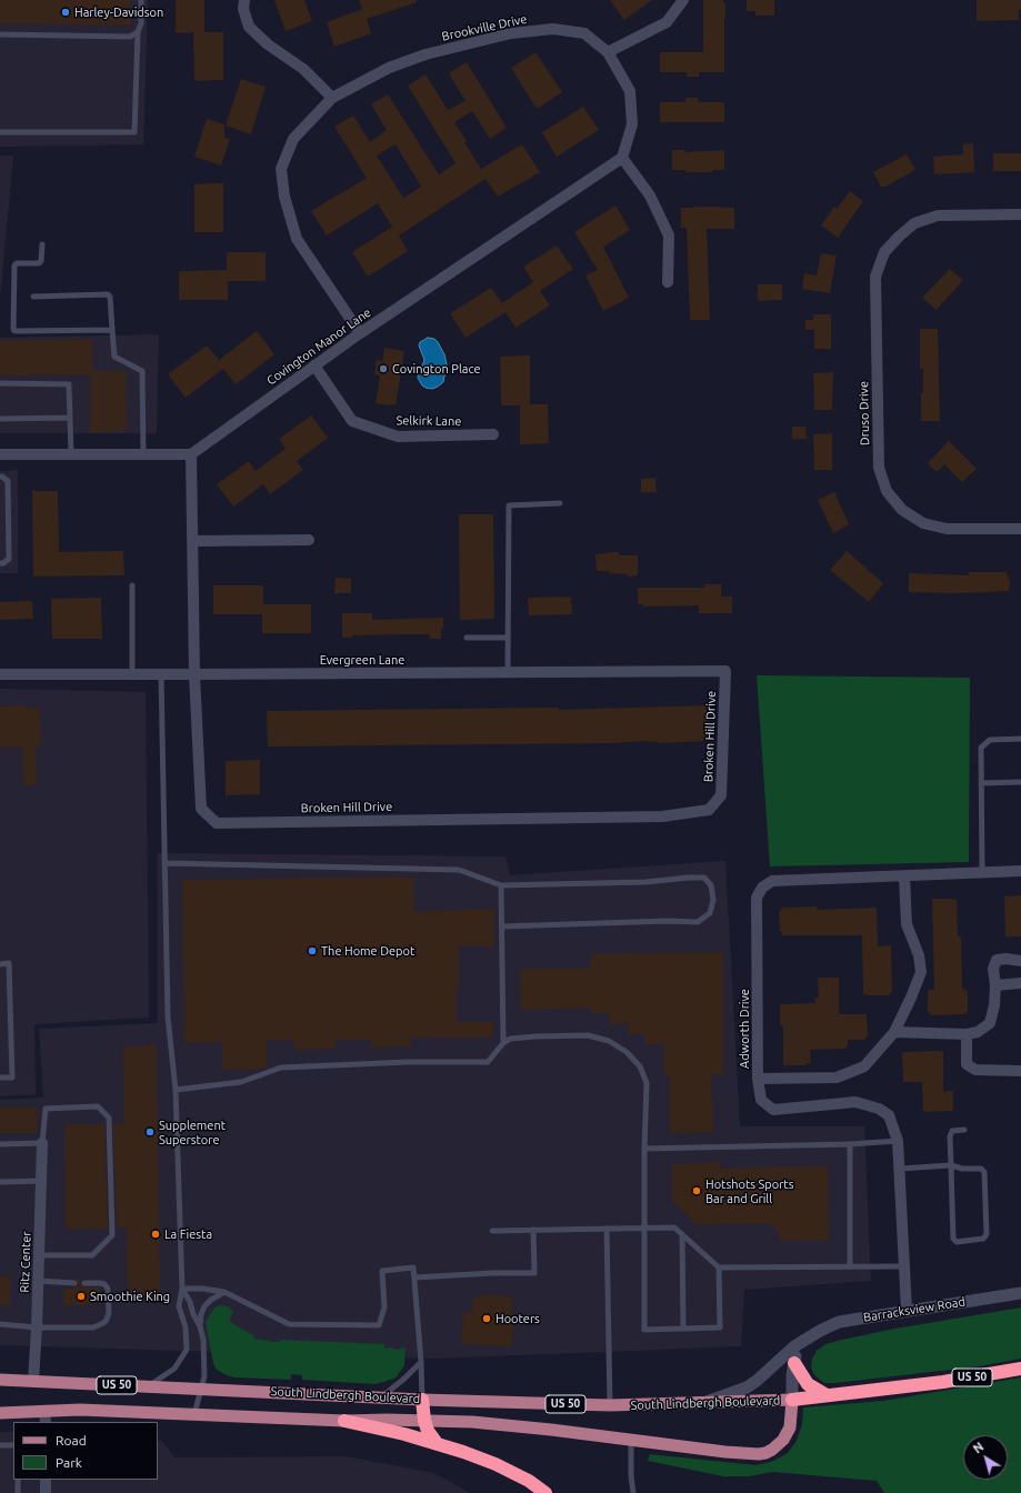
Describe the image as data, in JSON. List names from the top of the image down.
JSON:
{
  "streets": {
    "highway": ["US 50"],
    "main road": ["South Lindbergh Boulevard"],
    "street": [
      "Brookville Drive",
      "Covington Manor Lane",
      "Druso Drive",
      "Selkirk Lane",
      "Evergreen Lane",
      "Broken Hill Drive",
      "Adworth Drive",
      "Ritz Center",
      "Barracksview Road"
    ]
  },
  "crossings": [
    ["Brookville Drive", "Covington Manor Lane"],
    ["Covington Manor Lane", "Selkirk Lane"],
    ["Covington Manor Lane", "Broken Hill Drive"],
    ["Evergreen Lane", "Broken Hill Drive"],
    ["Adworth Drive", "Barracksview Road"],
    ["Ritz Center", "South Lindbergh Boulevard"],
    ["Barracksview Road", "US 50"],
    ["Barracksview Road", "South Lindbergh Boulevard"],
    ["US 50", "South Lindbergh Boulevard"]
  ],
  "places": [
    "Harley-Davidson",
    "Covington Place",
    "The Home Depot",
    "Supplement Superstore",
    "Hotshots Sports Bar and Grill",
    "La Fiesta",
    "Smoothie King",
    "Hooters"
  ],
  "legend": ["Road", "Park"],
  "north": "top left"
}
